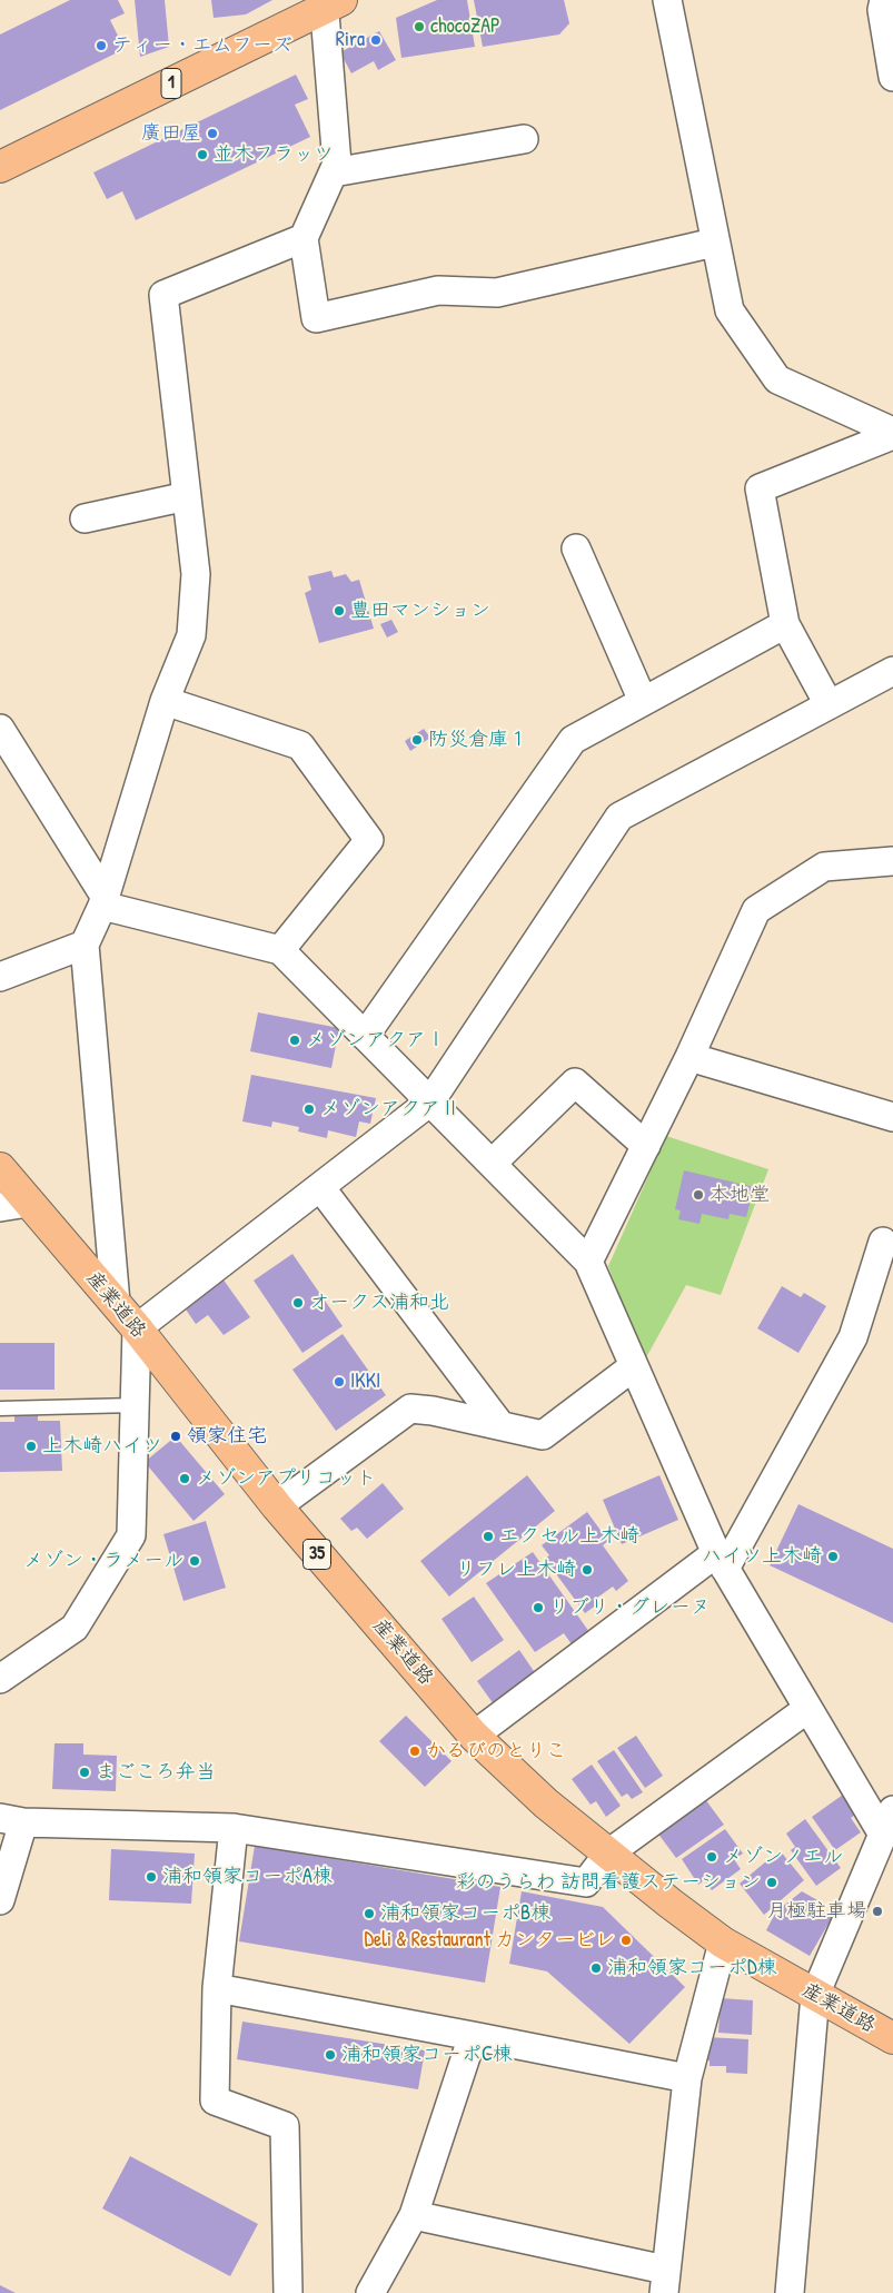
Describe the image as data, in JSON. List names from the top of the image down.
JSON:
{
  "streets": {
    "main road": ["1", "産業道路", "35"]
  },
  "places": [
    "chocoZAP",
    "Rira",
    "ティー・エムフーズ",
    "廣田屋",
    "並木フラッツ",
    "豊田マンション",
    "防災倉庫１",
    "メゾンアクアⅠ",
    "メゾンアクアⅡ",
    "本地堂",
    "オークス浦和北",
    "IKKI",
    "領家住宅",
    "上木崎ハイツ",
    "メゾンアプリコット",
    "エクセル上木崎",
    "ハイツ上木崎",
    "メゾン・ラメール",
    "リフレ上木崎",
    "リブリ・グレーヌ",
    "かるびのとりこ",
    "まごころ弁当",
    "メゾンノエル",
    "浦和領家コーポA棟",
    "彩のうらわ 訪問看護ステーション",
    "月極駐車場",
    "浦和領家コーポB棟",
    "Deli & Restaurant カンタービレ",
    "浦和領家コーポD棟",
    "浦和領家コーポC棟"
  ]
}
